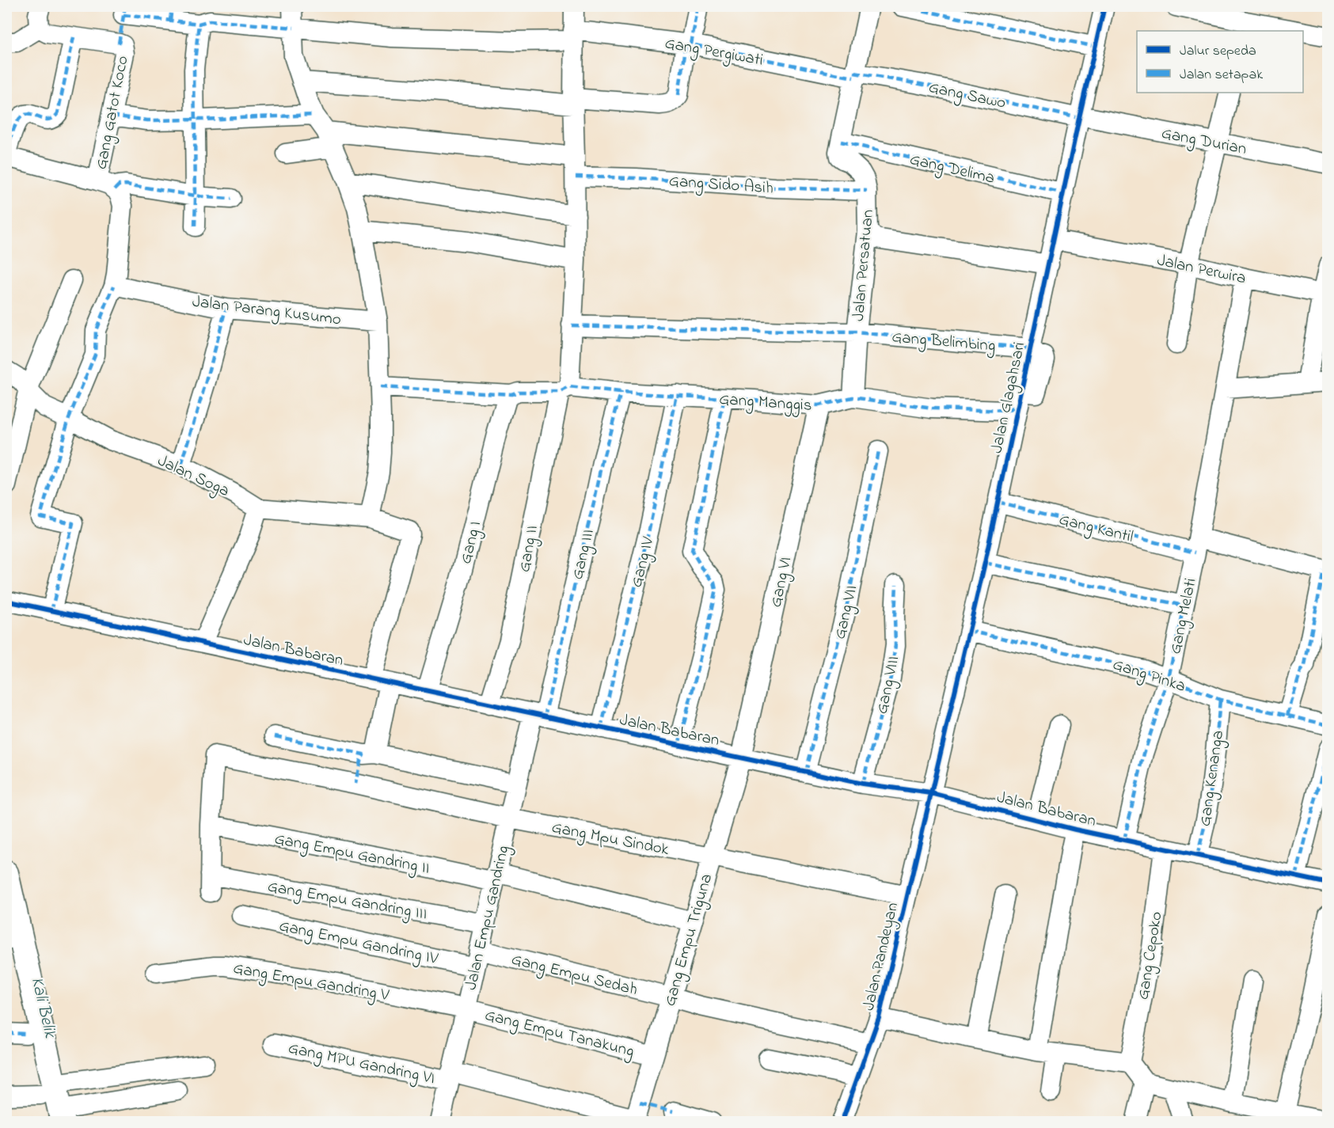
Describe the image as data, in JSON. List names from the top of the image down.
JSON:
{
  "streets": {
    "street": [
      "Gang Pergiwati",
      "Gang Sawo",
      "Gang Gatot Koco",
      "Gang Durian",
      "Gang Delima",
      "Gang Sido Asih",
      "Jalan Persatuan",
      "Jalan Perwira",
      "Jalan Parang Kusumo",
      "Gang Belimbing",
      "Jalan Glagahsari",
      "Gang Manggis",
      "Jalan Soga",
      "Gang Kantil",
      "Gang I",
      "Gang II",
      "Gang III",
      "Gang IV",
      "Gang VI",
      "Gang VII",
      "Gang Melati",
      "Jalan Babaran",
      "Gang Pinka",
      "Gang VIII",
      "Gang Kenanga",
      "Gang Mpu Sindok",
      "Gang Empu Gandring II",
      "Gang Empu Gandring III",
      "Jalan Empu Gandring",
      "Gang Empu Triguna",
      "Gang Empu Gandring IV",
      "Gang Cepoko",
      "Jalan Pandeyan",
      "Gang Empu Sedah",
      "Gang Empu Gandring V",
      "Gang Empu Tanakung",
      "Gang MPU Gandring VI"
    ]
  },
  "crossings": [
    ["Gang Pergiwati", "Gang Sawo"],
    ["Gang Pergiwati", "Jalan Persatuan"],
    ["Gang Pergiwati", "Gang II"],
    ["Gang Sawo", "Gang Durian"],
    ["Gang Sawo", "Jalan Persatuan"],
    ["Gang Sawo", "Jalan Glagahsari"],
    ["Gang Durian", "Jalan Glagahsari"],
    ["Gang Delima", "Jalan Persatuan"],
    ["Gang Delima", "Jalan Glagahsari"],
    ["Gang Sido Asih", "Jalan Persatuan"],
    ["Gang Sido Asih", "Gang II"],
    ["Jalan Persatuan", "Gang Belimbing"],
    ["Jalan Persatuan", "Gang Manggis"],
    ["Jalan Perwira", "Jalan Glagahsari"],
    ["Jalan Perwira", "Gang Melati"],
    ["Gang Belimbing", "Jalan Glagahsari"],
    ["Gang Belimbing", "Gang II"],
    ["Jalan Glagahsari", "Gang Manggis"],
    ["Jalan Glagahsari", "Gang Kantil"],
    ["Jalan Glagahsari", "Jalan Babaran"],
    ["Jalan Glagahsari", "Gang Pinka"],
    ["Jalan Glagahsari", "Jalan Pandeyan"],
    ["Gang Manggis", "Gang I"],
    ["Gang Manggis", "Gang II"],
    ["Gang Manggis", "Gang III"],
    ["Gang Manggis", "Gang IV"],
    ["Gang Manggis", "Gang VI"],
    ["Gang Kantil", "Gang Melati"],
    ["Gang I", "Jalan Babaran"],
    ["Gang II", "Jalan Babaran"],
    ["Gang III", "Jalan Babaran"],
    ["Gang III", "Jalan Empu Gandring"],
    ["Gang IV", "Jalan Babaran"],
    ["Gang VI", "Jalan Babaran"],
    ["Gang VI", "Gang Empu Triguna"],
    ["Gang VII", "Jalan Babaran"],
    ["Gang Melati", "Jalan Babaran"],
    ["Gang Melati", "Gang Pinka"],
    ["Jalan Babaran", "Gang VIII"],
    ["Jalan Babaran", "Gang Kenanga"],
    ["Jalan Babaran", "Jalan Empu Gandring"],
    ["Jalan Babaran", "Gang Empu Triguna"],
    ["Jalan Babaran", "Gang Cepoko"],
    ["Jalan Babaran", "Jalan Pandeyan"],
    ["Gang Pinka", "Gang Kenanga"],
    ["Gang Mpu Sindok", "Gang Empu Gandring II"],
    ["Gang Mpu Sindok", "Gang Empu Gandring III"],
    ["Gang Mpu Sindok", "Jalan Empu Gandring"],
    ["Gang Mpu Sindok", "Gang Empu Triguna"],
    ["Gang Mpu Sindok", "Jalan Pandeyan"],
    ["Gang Empu Gandring II", "Gang Empu Gandring III"],
    ["Gang Empu Gandring II", "Jalan Empu Gandring"],
    ["Gang Empu Gandring II", "Gang Empu Triguna"],
    ["Gang Empu Gandring III", "Jalan Empu Gandring"],
    ["Jalan Empu Gandring", "Gang Empu Gandring IV"],
    ["Jalan Empu Gandring", "Gang Empu Sedah"],
    ["Jalan Empu Gandring", "Gang Empu Gandring V"],
    ["Jalan Empu Gandring", "Gang Empu Tanakung"],
    ["Jalan Empu Gandring", "Gang MPU Gandring VI"],
    ["Gang Empu Triguna", "Gang Empu Sedah"],
    ["Gang Empu Triguna", "Gang Empu Tanakung"],
    ["Gang Empu Triguna", "Gang MPU Gandring VI"],
    ["Gang Empu Gandring IV", "Gang Empu Sedah"],
    ["Jalan Pandeyan", "Gang Empu Sedah"],
    ["Gang Empu Gandring V", "Gang Empu Tanakung"]
  ],
  "water": ["Kali Belik"],
  "legend": ["Jalur sepeda", "Jalan setapak"]
}
